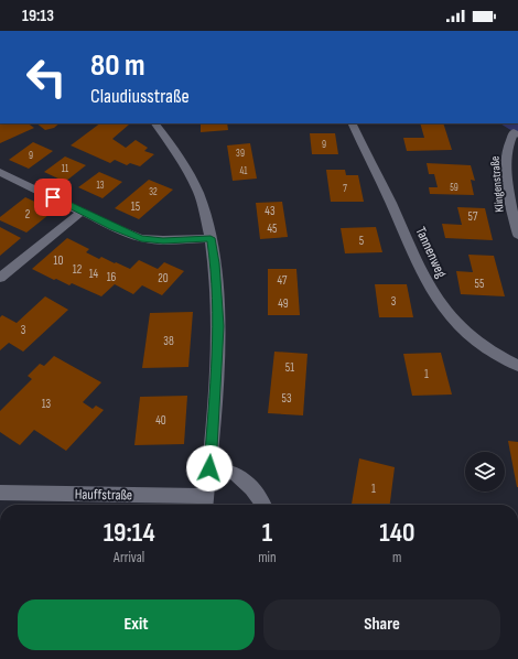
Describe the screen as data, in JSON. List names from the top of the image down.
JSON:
{
  "streets": {
    "street": ["Klingenstraße", "Tannenweg", "Hauffstraße"]
  },
  "house_numbers": [
    "9",
    "39",
    "9",
    "11",
    "41",
    "13",
    "59",
    "7",
    "32",
    "15",
    "43",
    "2",
    "57",
    "45",
    "5",
    "10",
    "12",
    "14",
    "16",
    "20",
    "47",
    "55",
    "3",
    "49",
    "3",
    "38",
    "51",
    "1",
    "53",
    "13",
    "40",
    "1"
  ],
  "page": {
    "status": "19:13",
    "turn": ["80 m", "Claudiusstraße"],
    "eta": [
      "19:14",
      "Arrival",
      "1",
      "min",
      "140",
      "m"
    ],
    "buttons": ["Exit", "Share"]
  }
}
